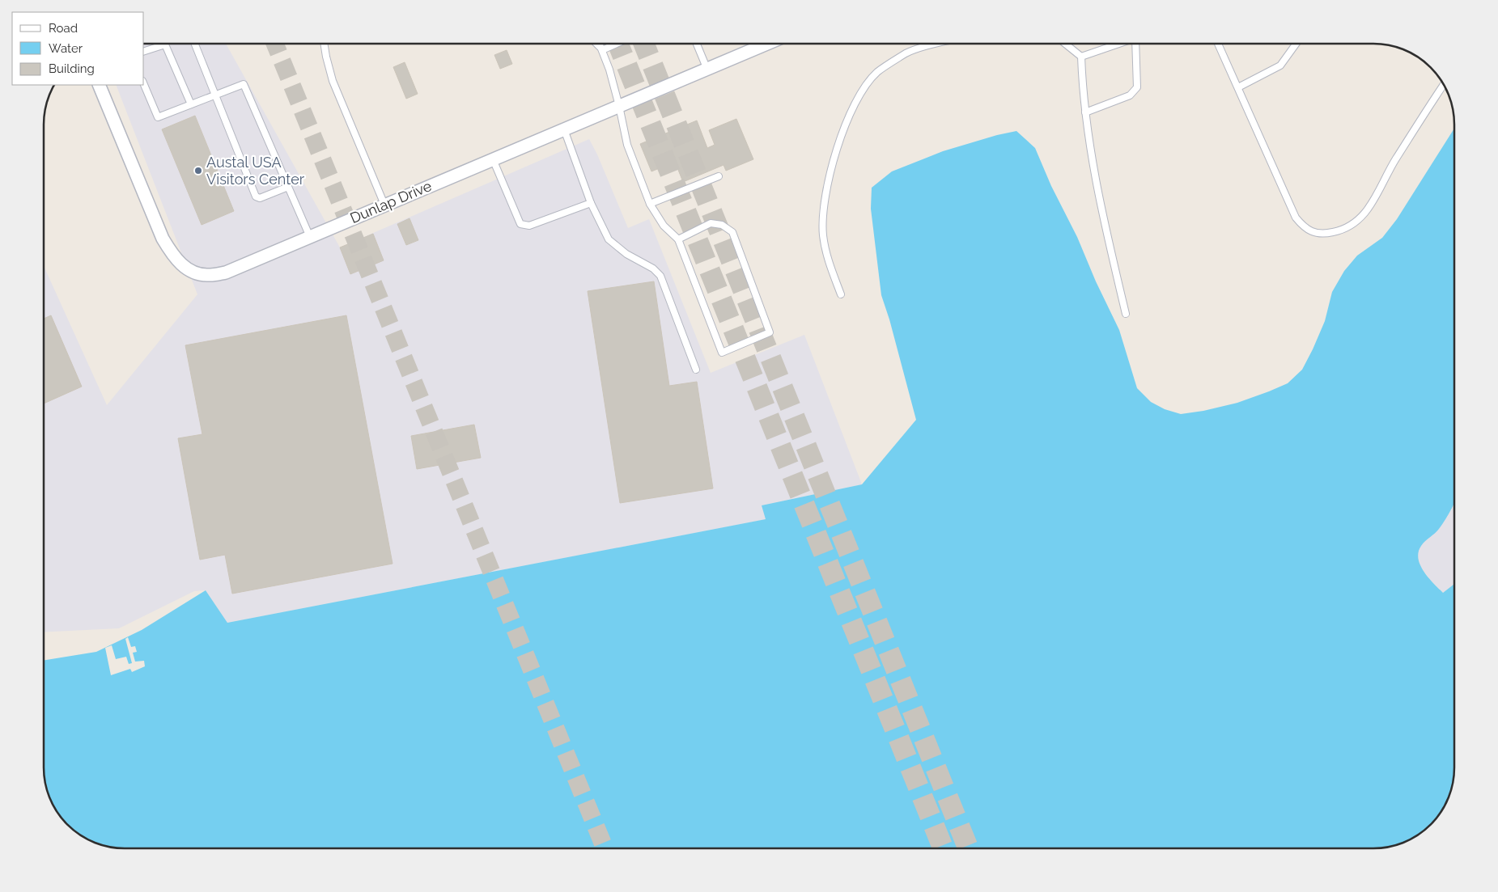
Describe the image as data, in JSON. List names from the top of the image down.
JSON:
{
  "streets": {
    "street": ["Dunlap Drive"]
  },
  "places": ["Austal USA Visitors Center"],
  "legend": ["Road", "Water", "Building"]
}
